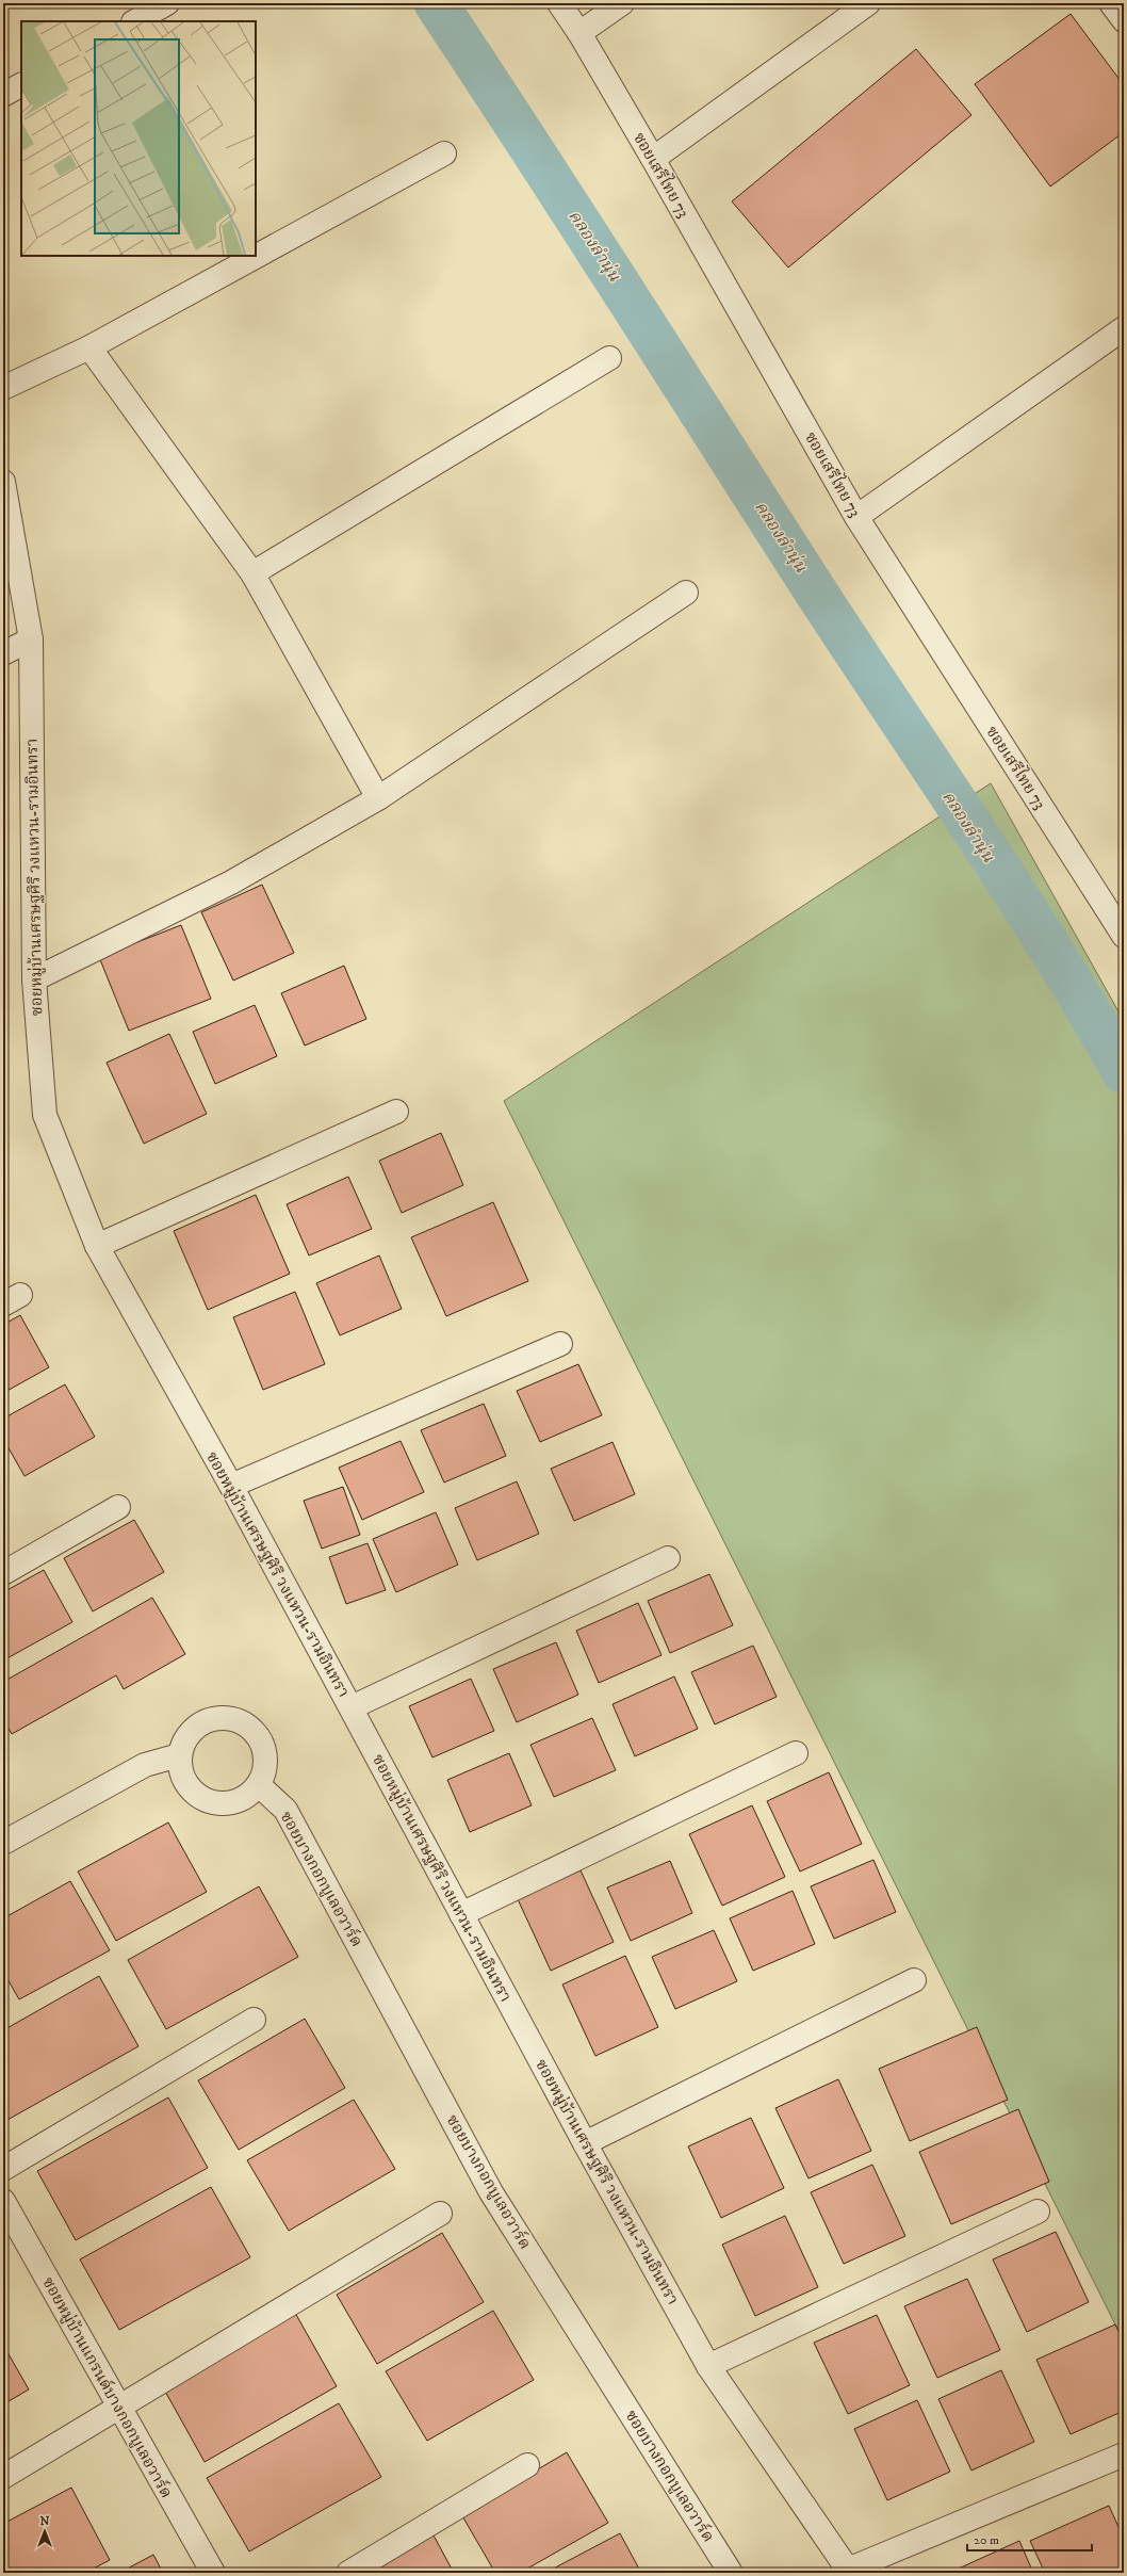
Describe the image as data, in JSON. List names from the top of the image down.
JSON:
{
  "streets": {
    "street": [
      "ซอยเสรีไทย 73",
      "ซอยหมู่บ้านเศรษฐศิริ วงแหวน-รามอินทรา",
      "ซอยบางกอกบูเลอวาร์ด",
      "ซอยหมู่บ้านแกรนด์บางกอกบูเลอวาร์ด"
    ]
  },
  "water": ["คลองลำนุ่น"],
  "scale_bar": "20 m",
  "north": "top"
}
